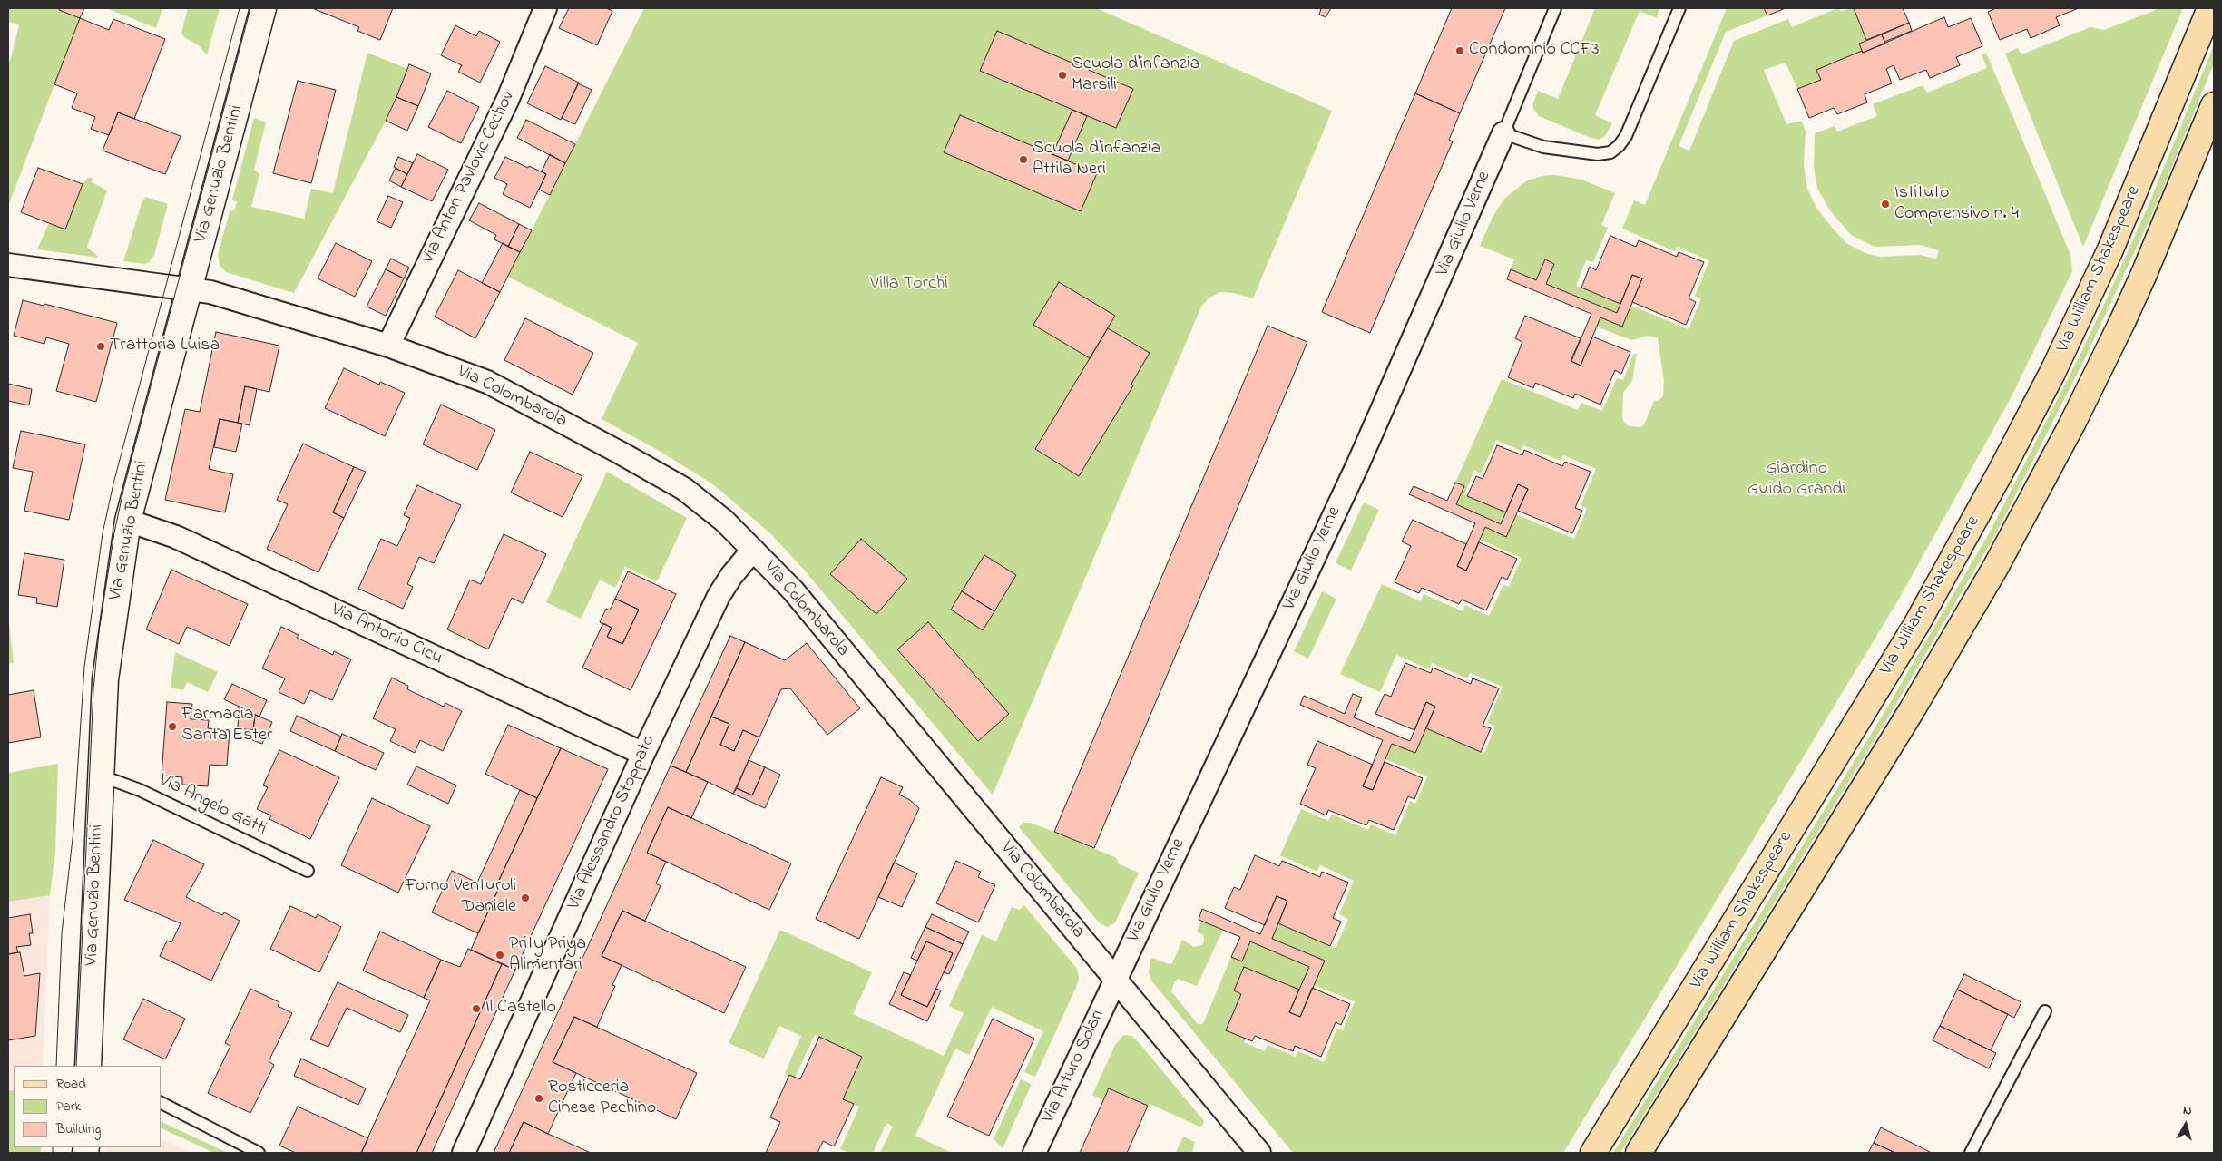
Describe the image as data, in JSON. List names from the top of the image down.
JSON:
{
  "streets": {
    "main road": ["Via William Shakespeare"],
    "street": [
      "Via Genuzio Bentini",
      "Via Anton Pavlovic Cechov",
      "Via Giulio Verne",
      "Via Colombarola",
      "Via Antonio Cicu",
      "Via Alessandro Stoppato",
      "Via Arturo Solari"
    ],
    "lane": ["Via Angelo Gatti"]
  },
  "crossings": [
    ["Via Genuzio Bentini", "Via Colombarola"],
    ["Via Genuzio Bentini", "Via Antonio Cicu"],
    ["Via Genuzio Bentini", "Via Angelo Gatti"],
    ["Via Anton Pavlovic Cechov", "Via Colombarola"],
    ["Via Giulio Verne", "Via Colombarola"],
    ["Via Giulio Verne", "Via Arturo Solari"],
    ["Via Colombarola", "Via Alessandro Stoppato"],
    ["Via Colombarola", "Via Arturo Solari"],
    ["Via Antonio Cicu", "Via Alessandro Stoppato"]
  ],
  "parks": ["Villa Torchi", "Giardino Guido Grandi"],
  "places": [
    "Condominio CCF3",
    "Scuola d'infanzia Marsili",
    "Scuola d'infanzia Attila Neri",
    "Istituto Comprensivo n. 4",
    "Trattoria Luisa",
    "Farmacia Santa Ester",
    "Forno Venturoli Daniele",
    "Prity Priya Alimentari",
    "Il Castello",
    "Rosticceria Cinese Pechino"
  ],
  "legend": ["Road", "Park", "Building"],
  "north": "top"
}
